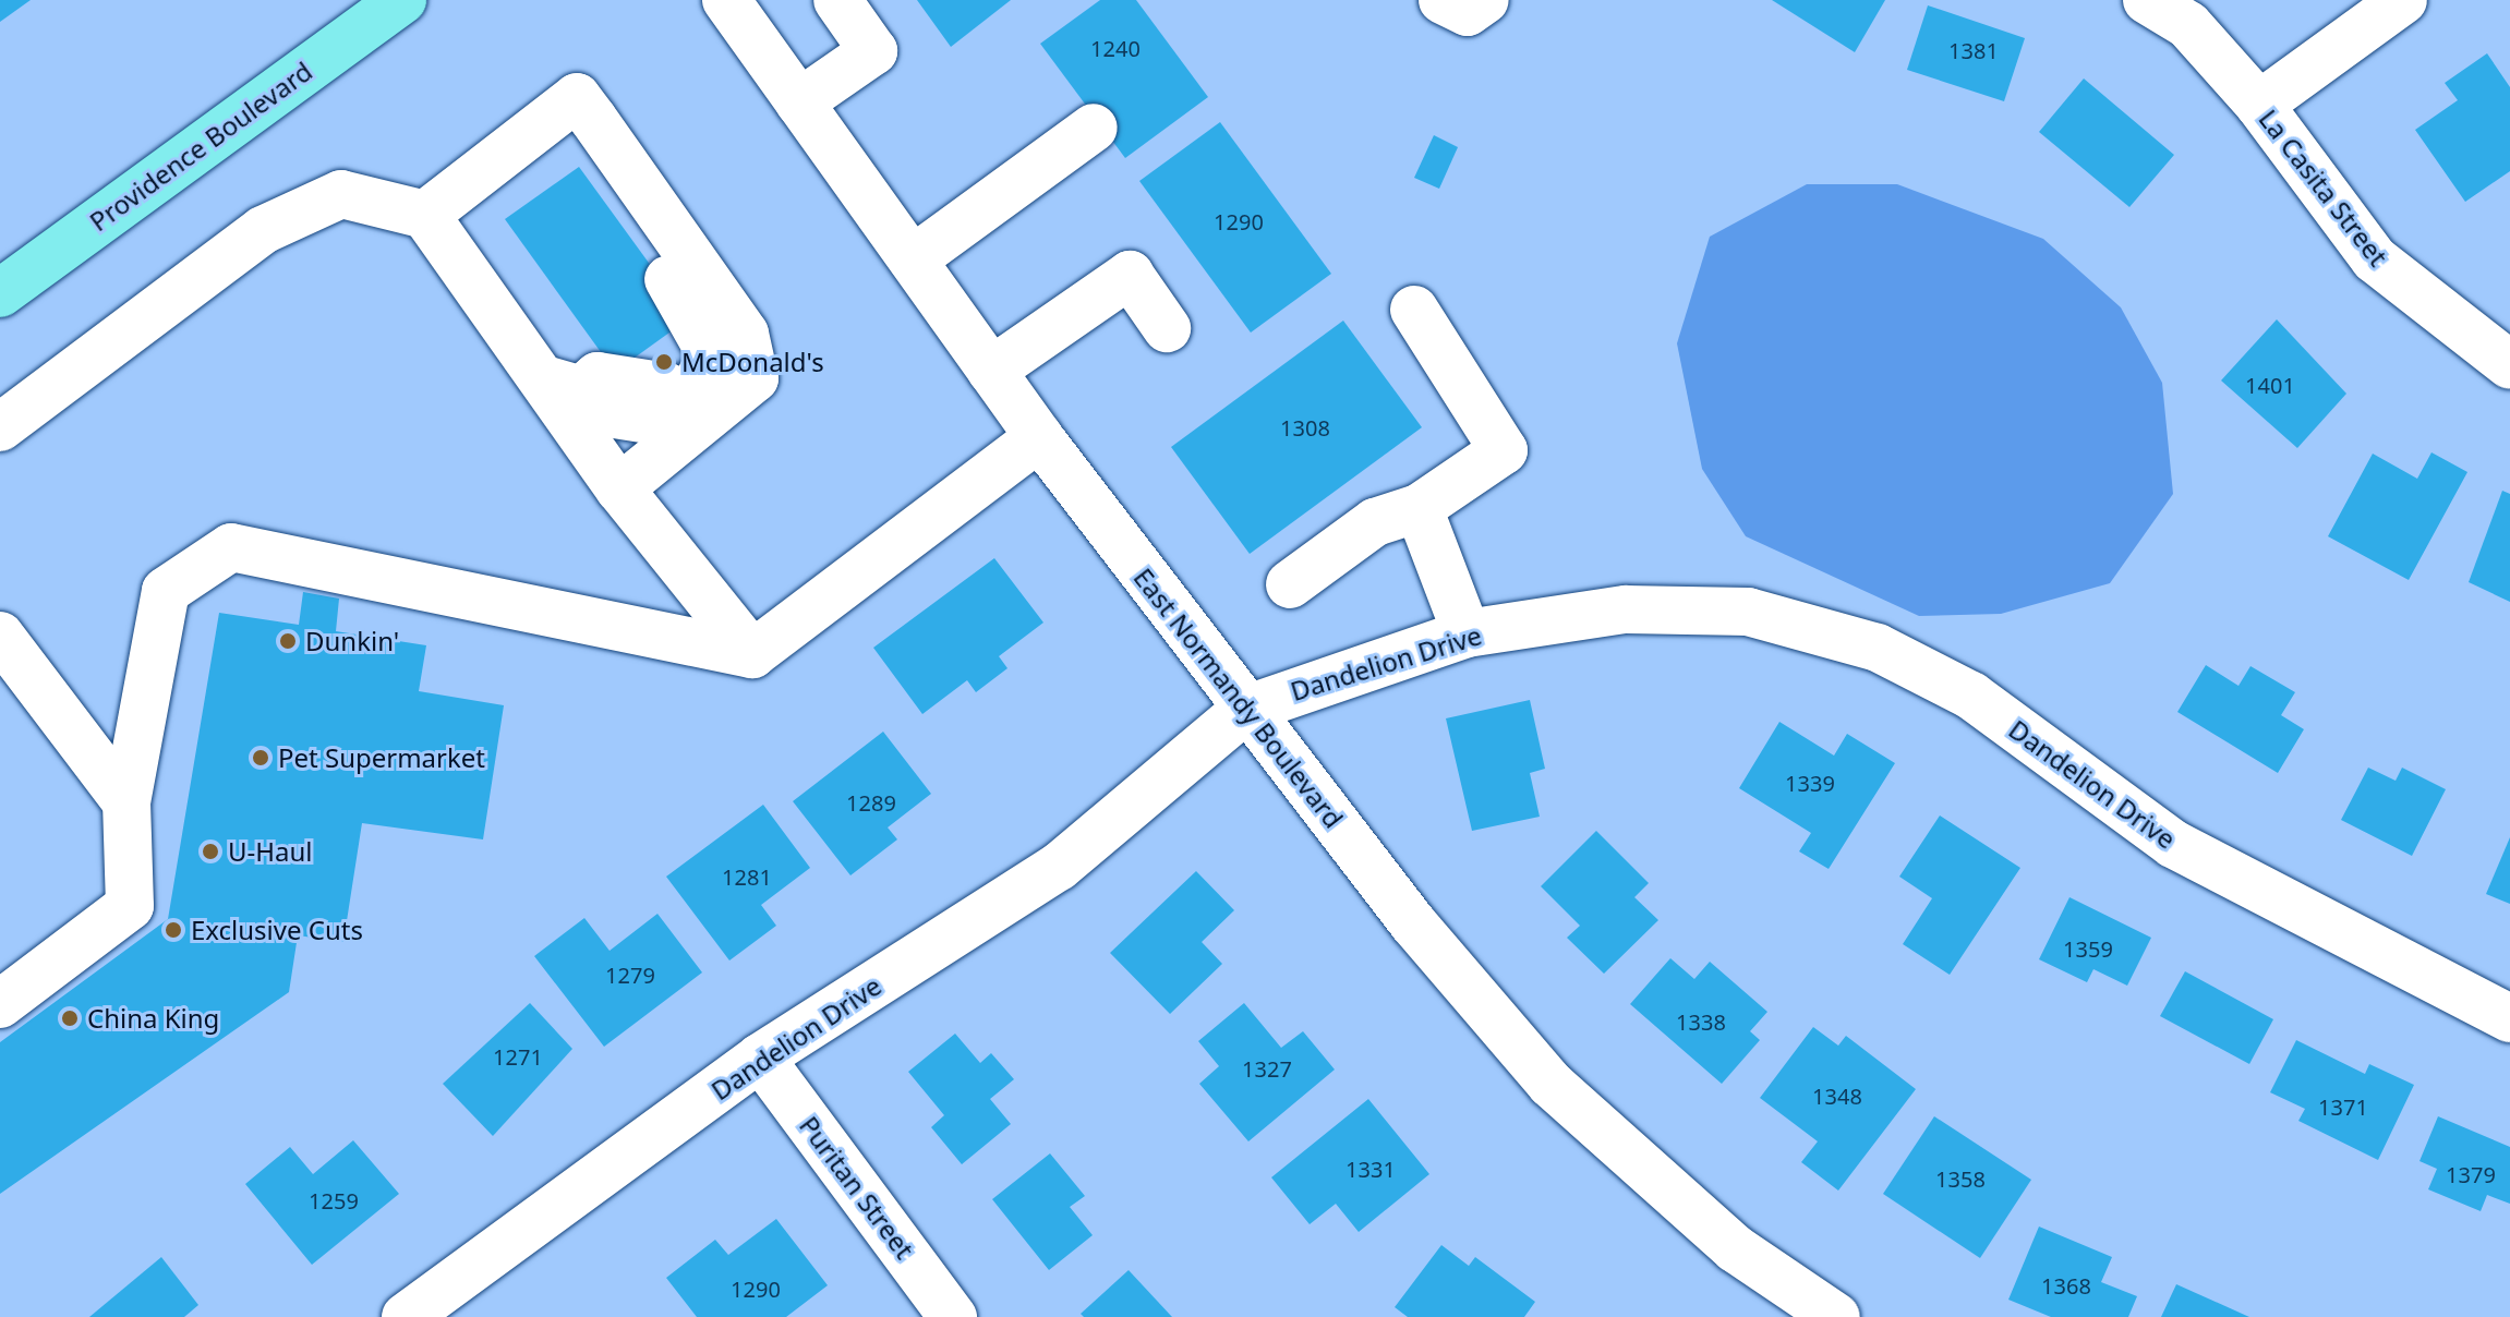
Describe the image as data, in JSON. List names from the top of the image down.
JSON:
{
  "streets": {
    "main road": ["Providence Boulevard"],
    "street": [
      "La Casita Street",
      "Dandelion Drive",
      "East Normandy Boulevard",
      "Puritan Street"
    ]
  },
  "crossings": [
    ["Dandelion Drive", "East Normandy Boulevard"],
    ["Dandelion Drive", "Puritan Street"]
  ],
  "places": [
    "McDonald's",
    "Dunkin'",
    "Pet Supermarket",
    "U-Haul",
    "Exclusive Cuts",
    "China King"
  ],
  "house_numbers": [
    "1240",
    "1381",
    "1290",
    "1401",
    "1308",
    "1339",
    "1289",
    "1281",
    "1359",
    "1279",
    "1338",
    "1271",
    "1327",
    "1348",
    "1371",
    "1331",
    "1379",
    "1358",
    "1259",
    "1368",
    "1290"
  ]
}
